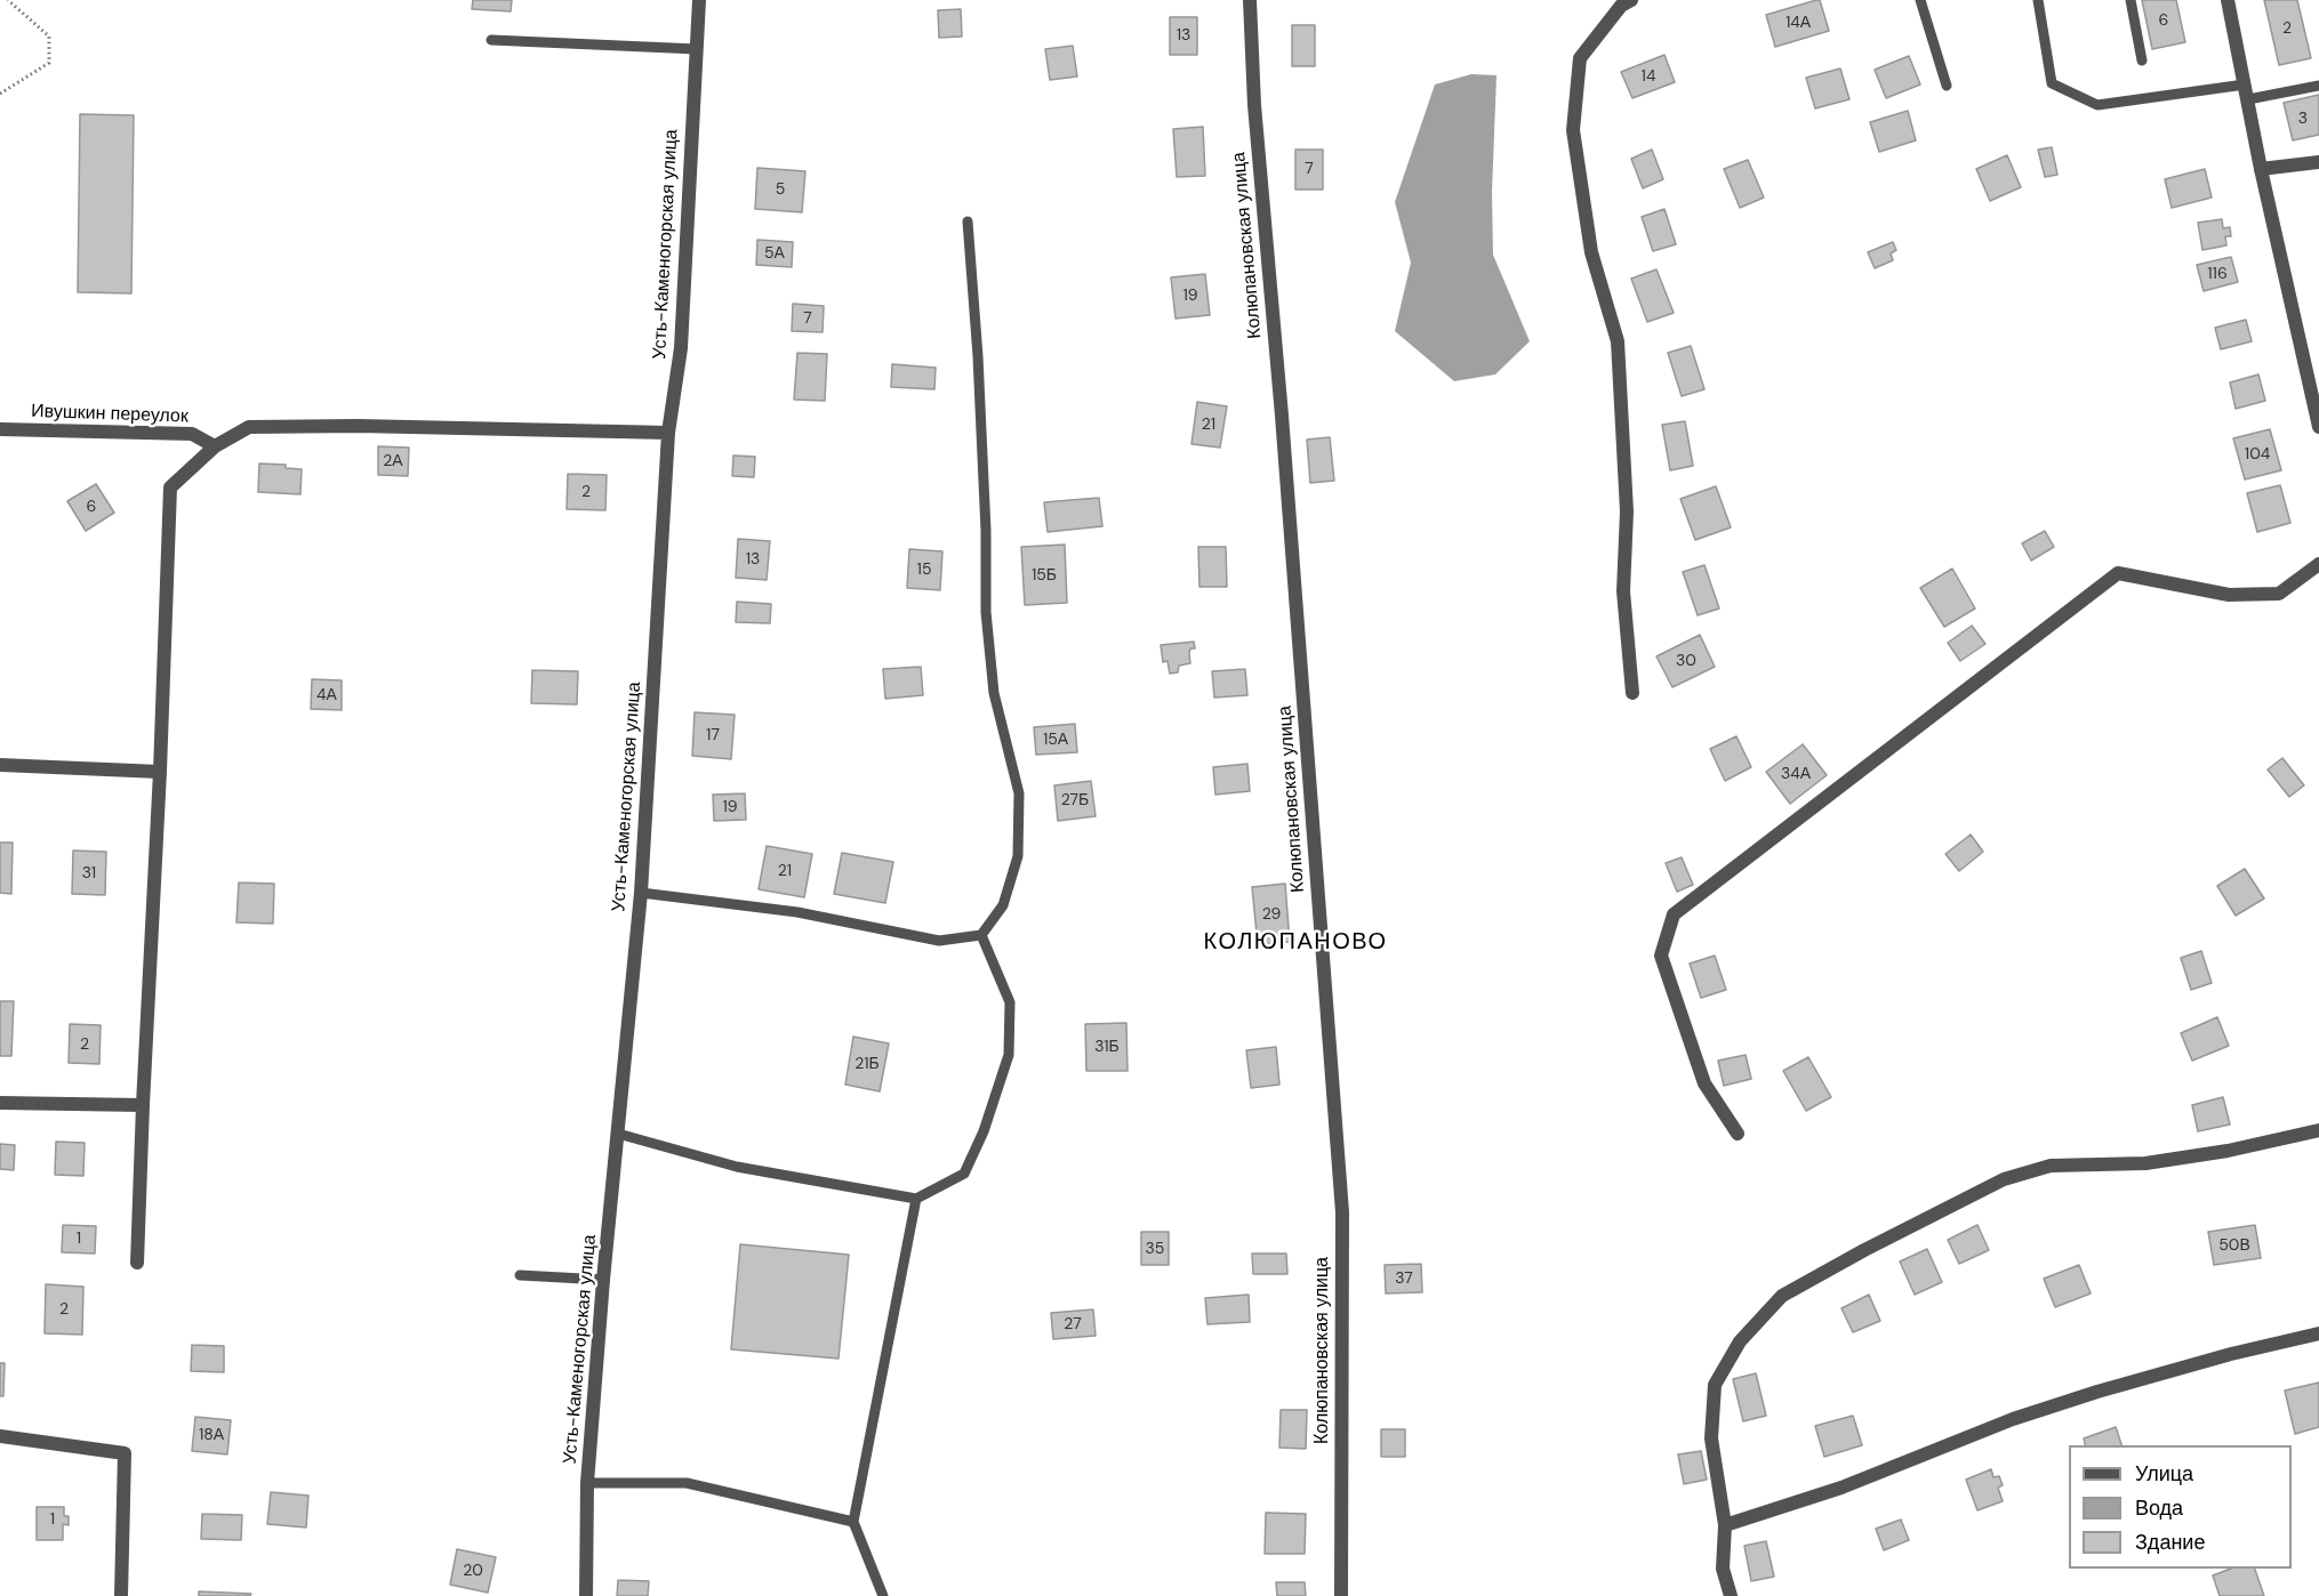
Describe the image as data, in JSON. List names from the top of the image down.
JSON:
{
  "streets": {
    "street": ["Усть-Каменогорская улица", "Колюпановская улица", "Ивушкин переулок"]
  },
  "districts": ["КОЛЮПАНОВО"],
  "house_numbers": [
    "6",
    "14А",
    "2",
    "13",
    "14",
    "3",
    "7",
    "5",
    "5А",
    "116",
    "19",
    "7",
    "21",
    "104",
    "2А",
    "2",
    "6",
    "13",
    "15",
    "15Б",
    "30",
    "4А",
    "17",
    "15А",
    "34А",
    "27Б",
    "19",
    "21",
    "31",
    "29",
    "2",
    "31Б",
    "21Б",
    "1",
    "50В",
    "35",
    "37",
    "2",
    "27",
    "18А",
    "1",
    "20"
  ],
  "legend": ["Улица", "Вода", "Здание"]
}
